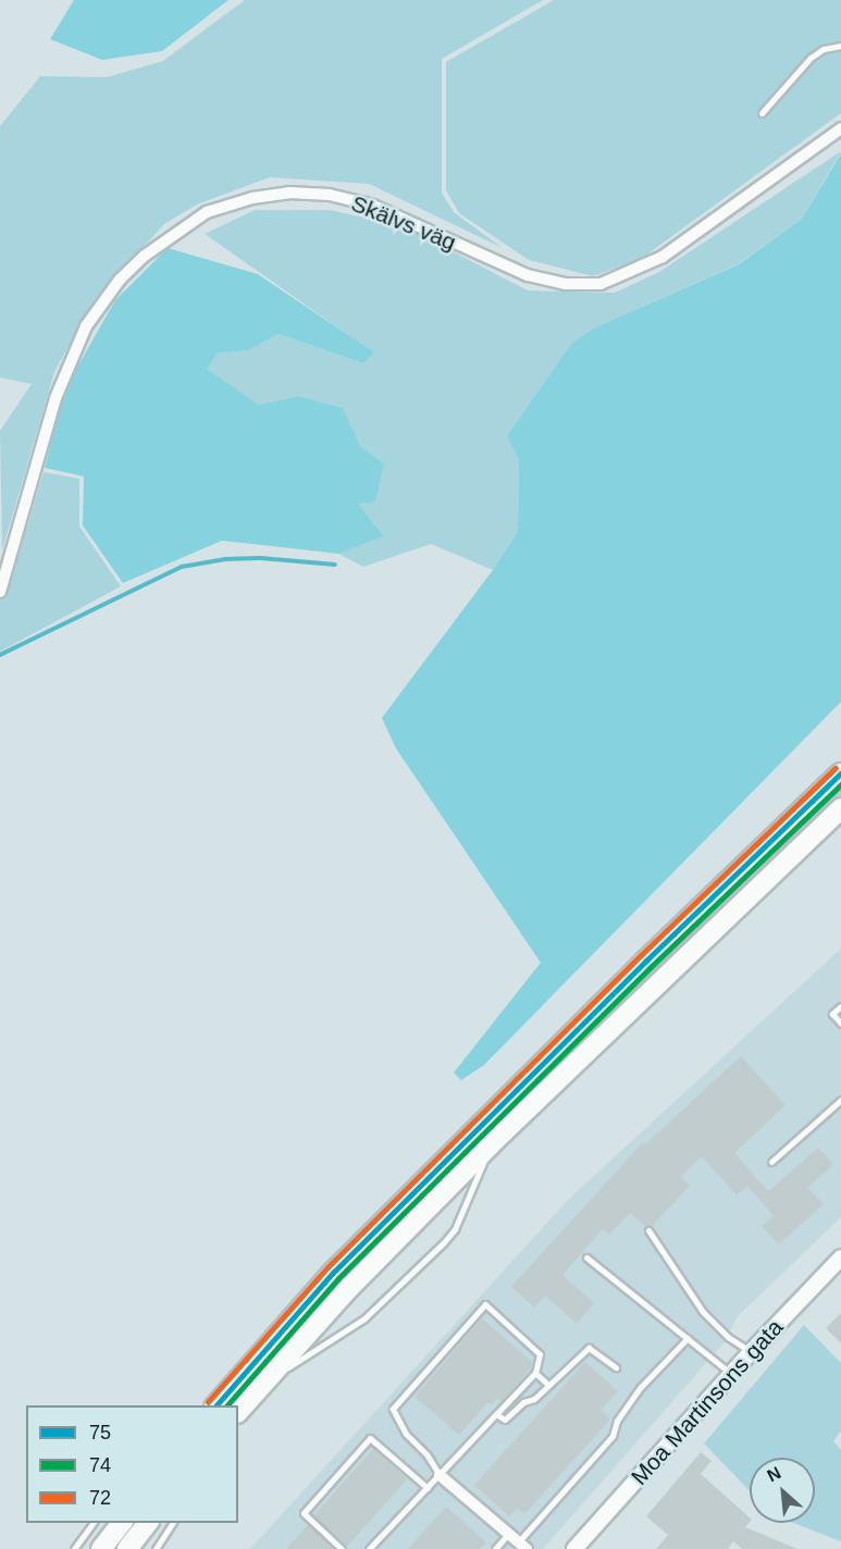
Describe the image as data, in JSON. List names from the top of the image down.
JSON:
{
  "streets": {
    "street": ["Skälvs väg", "Moa Martinsons gata"]
  },
  "lines": ["transit line 72", "transit line 75", "transit line 74"],
  "legend": ["75", "74", "72"],
  "north": "top left"
}
